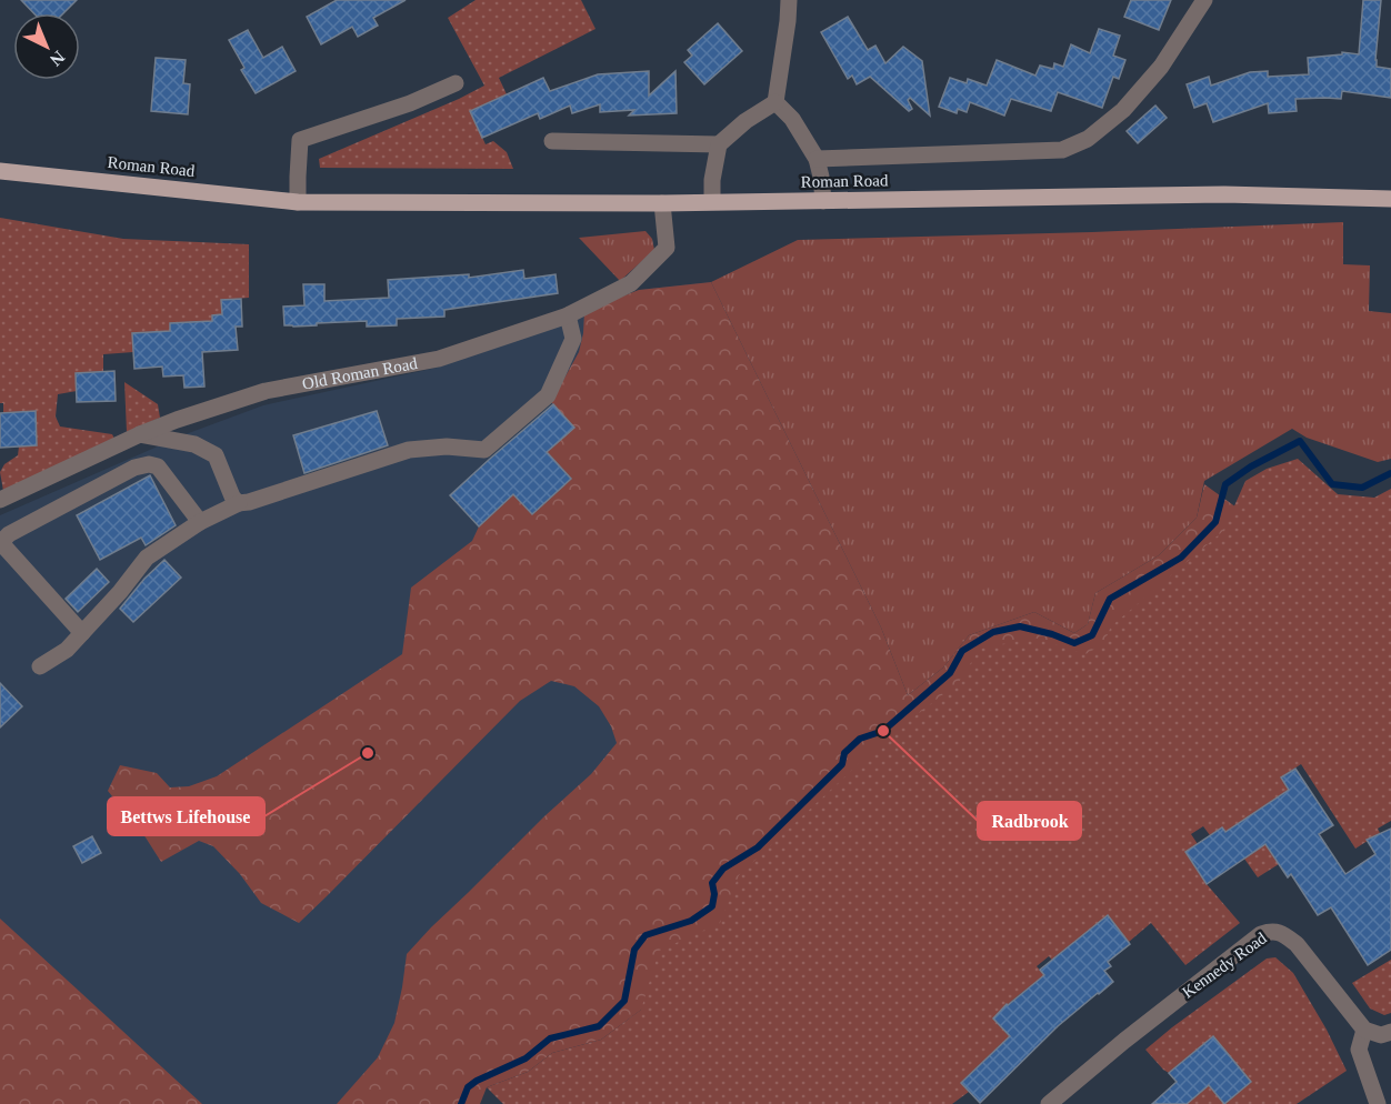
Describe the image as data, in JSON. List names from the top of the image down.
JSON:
{
  "streets": {
    "main road": ["Roman Road"],
    "street": ["Old Roman Road", "Kennedy Road"]
  },
  "crossings": [
    ["Roman Road", "Old Roman Road"]
  ],
  "places": ["Radbrook", "Bettws Lifehouse"],
  "north": "bottom right"
}
